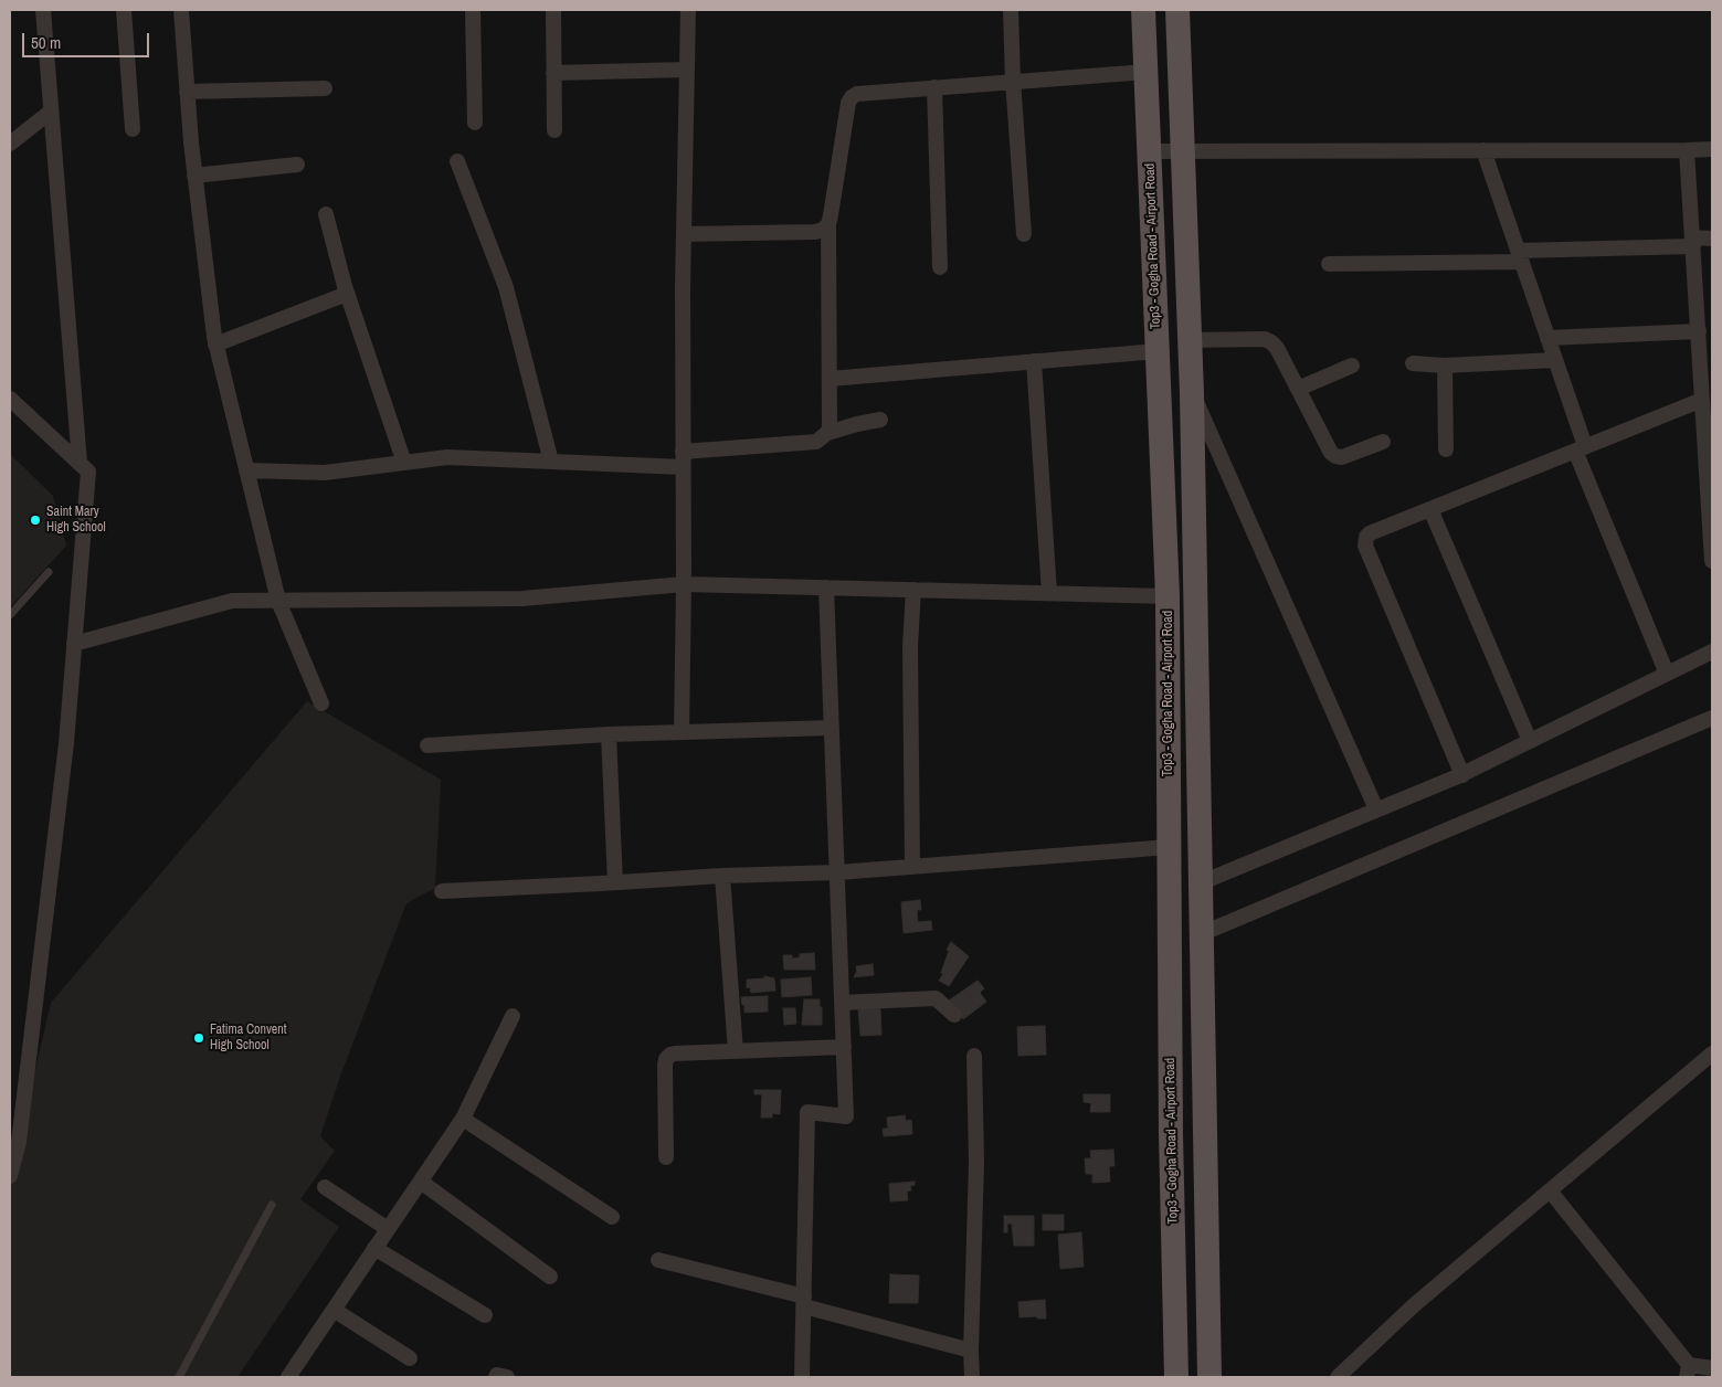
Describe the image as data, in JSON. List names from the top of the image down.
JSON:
{
  "streets": {
    "main road": ["Top3 - Gogha Road - Airport Road"]
  },
  "places": ["Saint Mary High School", "Fatima Convent High School"],
  "scale_bar": "50 m"
}
